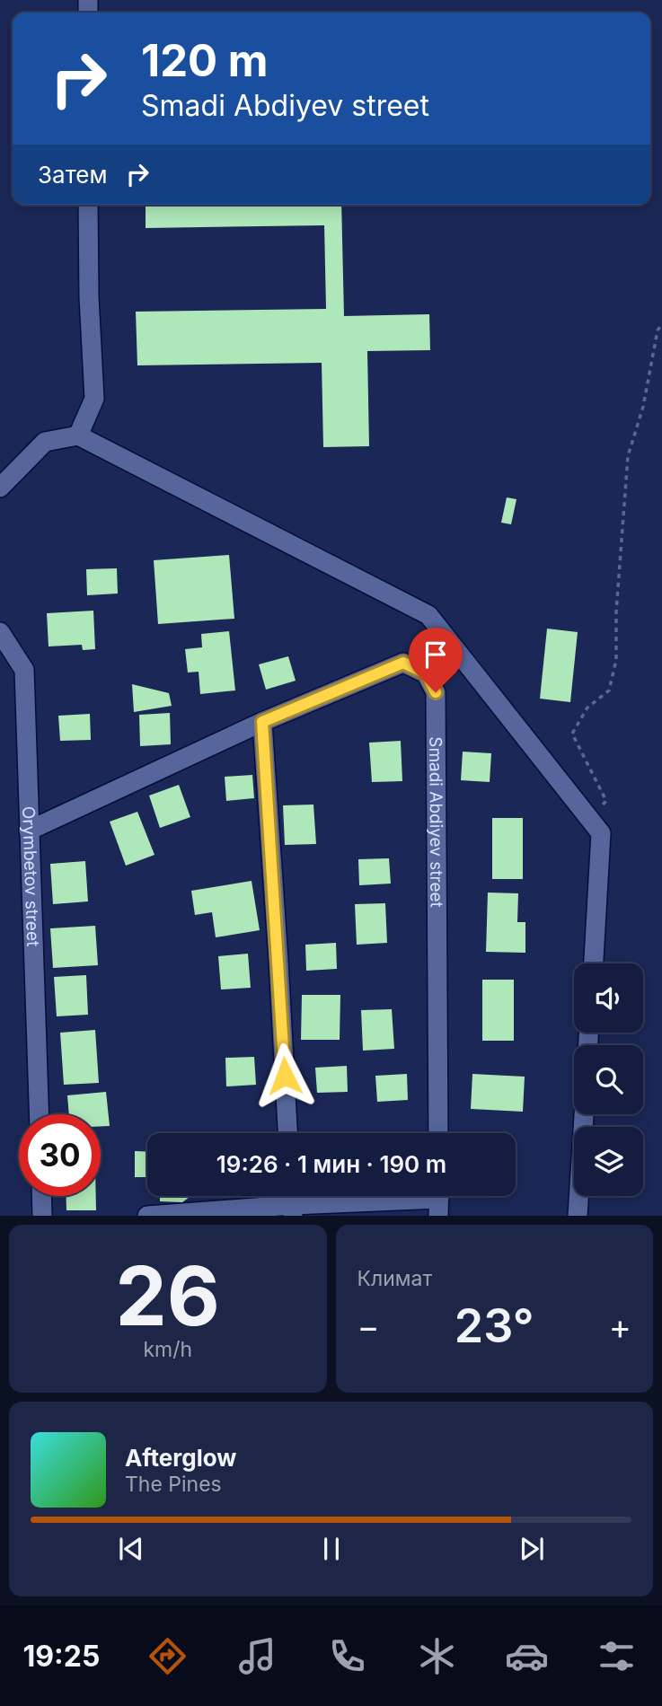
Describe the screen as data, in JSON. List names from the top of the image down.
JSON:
{
  "streets": {
    "street": ["Smadi Abdiyev street", "Orymbetov street"]
  },
  "crossings": [
    ["Smadi Abdiyev street", "Orymbetov street"]
  ],
  "page": {
    "turn": ["120 m", "Smadi Abdiyev street"],
    "then": "Затем",
    "limit": "30",
    "trip": "19:26 · 1 мин · 190 m",
    "tile": [
      ["26", "km/h"],
      "Климат"
    ],
    "heat": ["−", "23°", "+"],
    "song": ["Afterglow", "The Pines"],
    "tabs": "19:25"
  }
}
